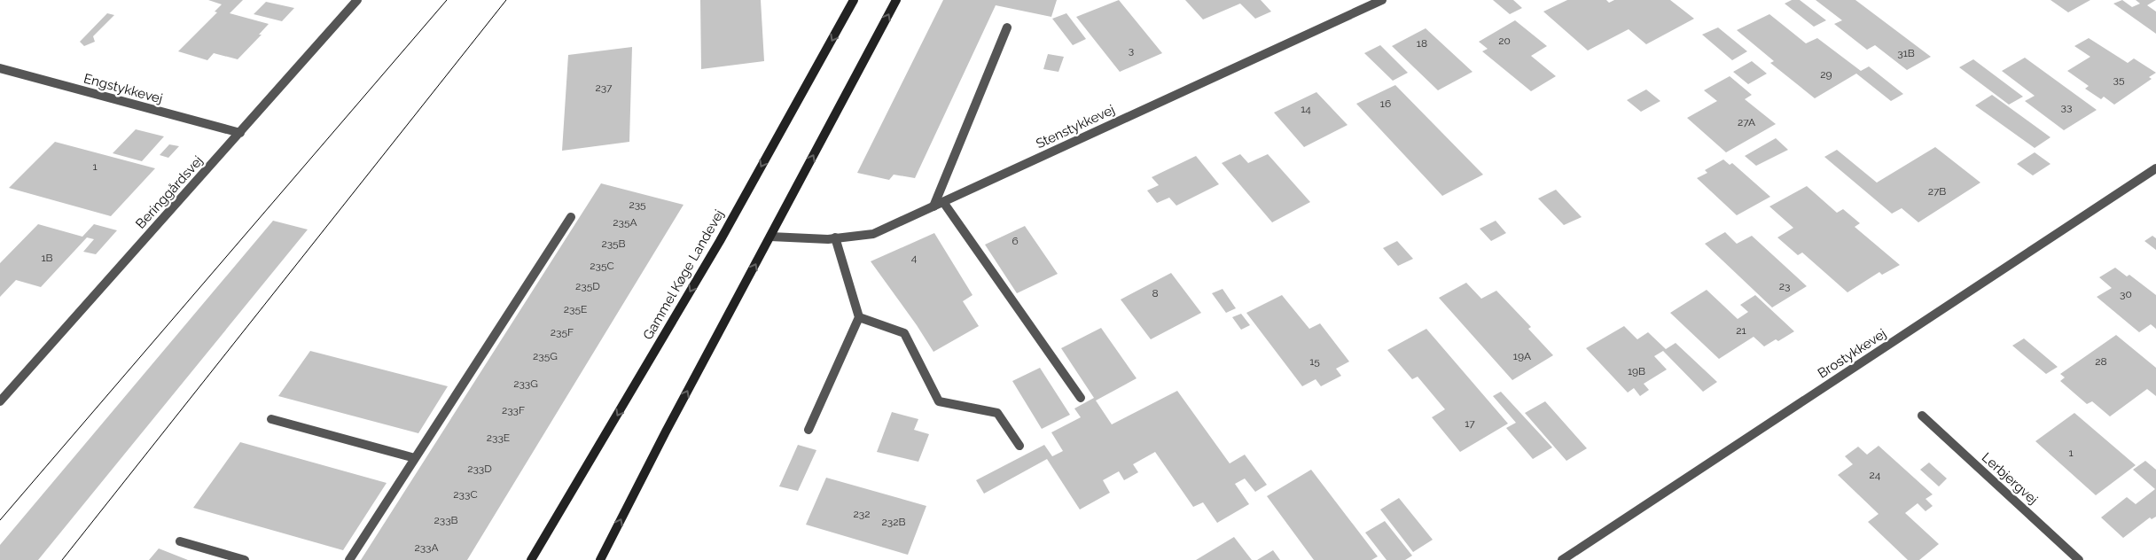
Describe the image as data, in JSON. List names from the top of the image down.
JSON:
{
  "streets": {
    "main road": ["Gammel Køge Landevej"],
    "street": [
      "Engstykkevej",
      "Stenstykkevej",
      "Beringgårdsvej",
      "Brostykkevej",
      "Lerbjergvej"
    ]
  },
  "crossings": [
    ["Engstykkevej", "Beringgårdsvej"]
  ],
  "house_numbers": [
    "20",
    "18",
    "3",
    "31B",
    "29",
    "35",
    "237",
    "16",
    "33",
    "14",
    "27A",
    "1",
    "27B",
    "235",
    "235A",
    "6",
    "235B",
    "1B",
    "4",
    "235C",
    "235D",
    "23",
    "8",
    "30",
    "235E",
    "21",
    "235F",
    "235G",
    "19A",
    "15",
    "28",
    "19B",
    "233G",
    "233F",
    "17",
    "233E",
    "1",
    "233D",
    "24",
    "233C",
    "232",
    "233B",
    "232B",
    "233A"
  ]
}
